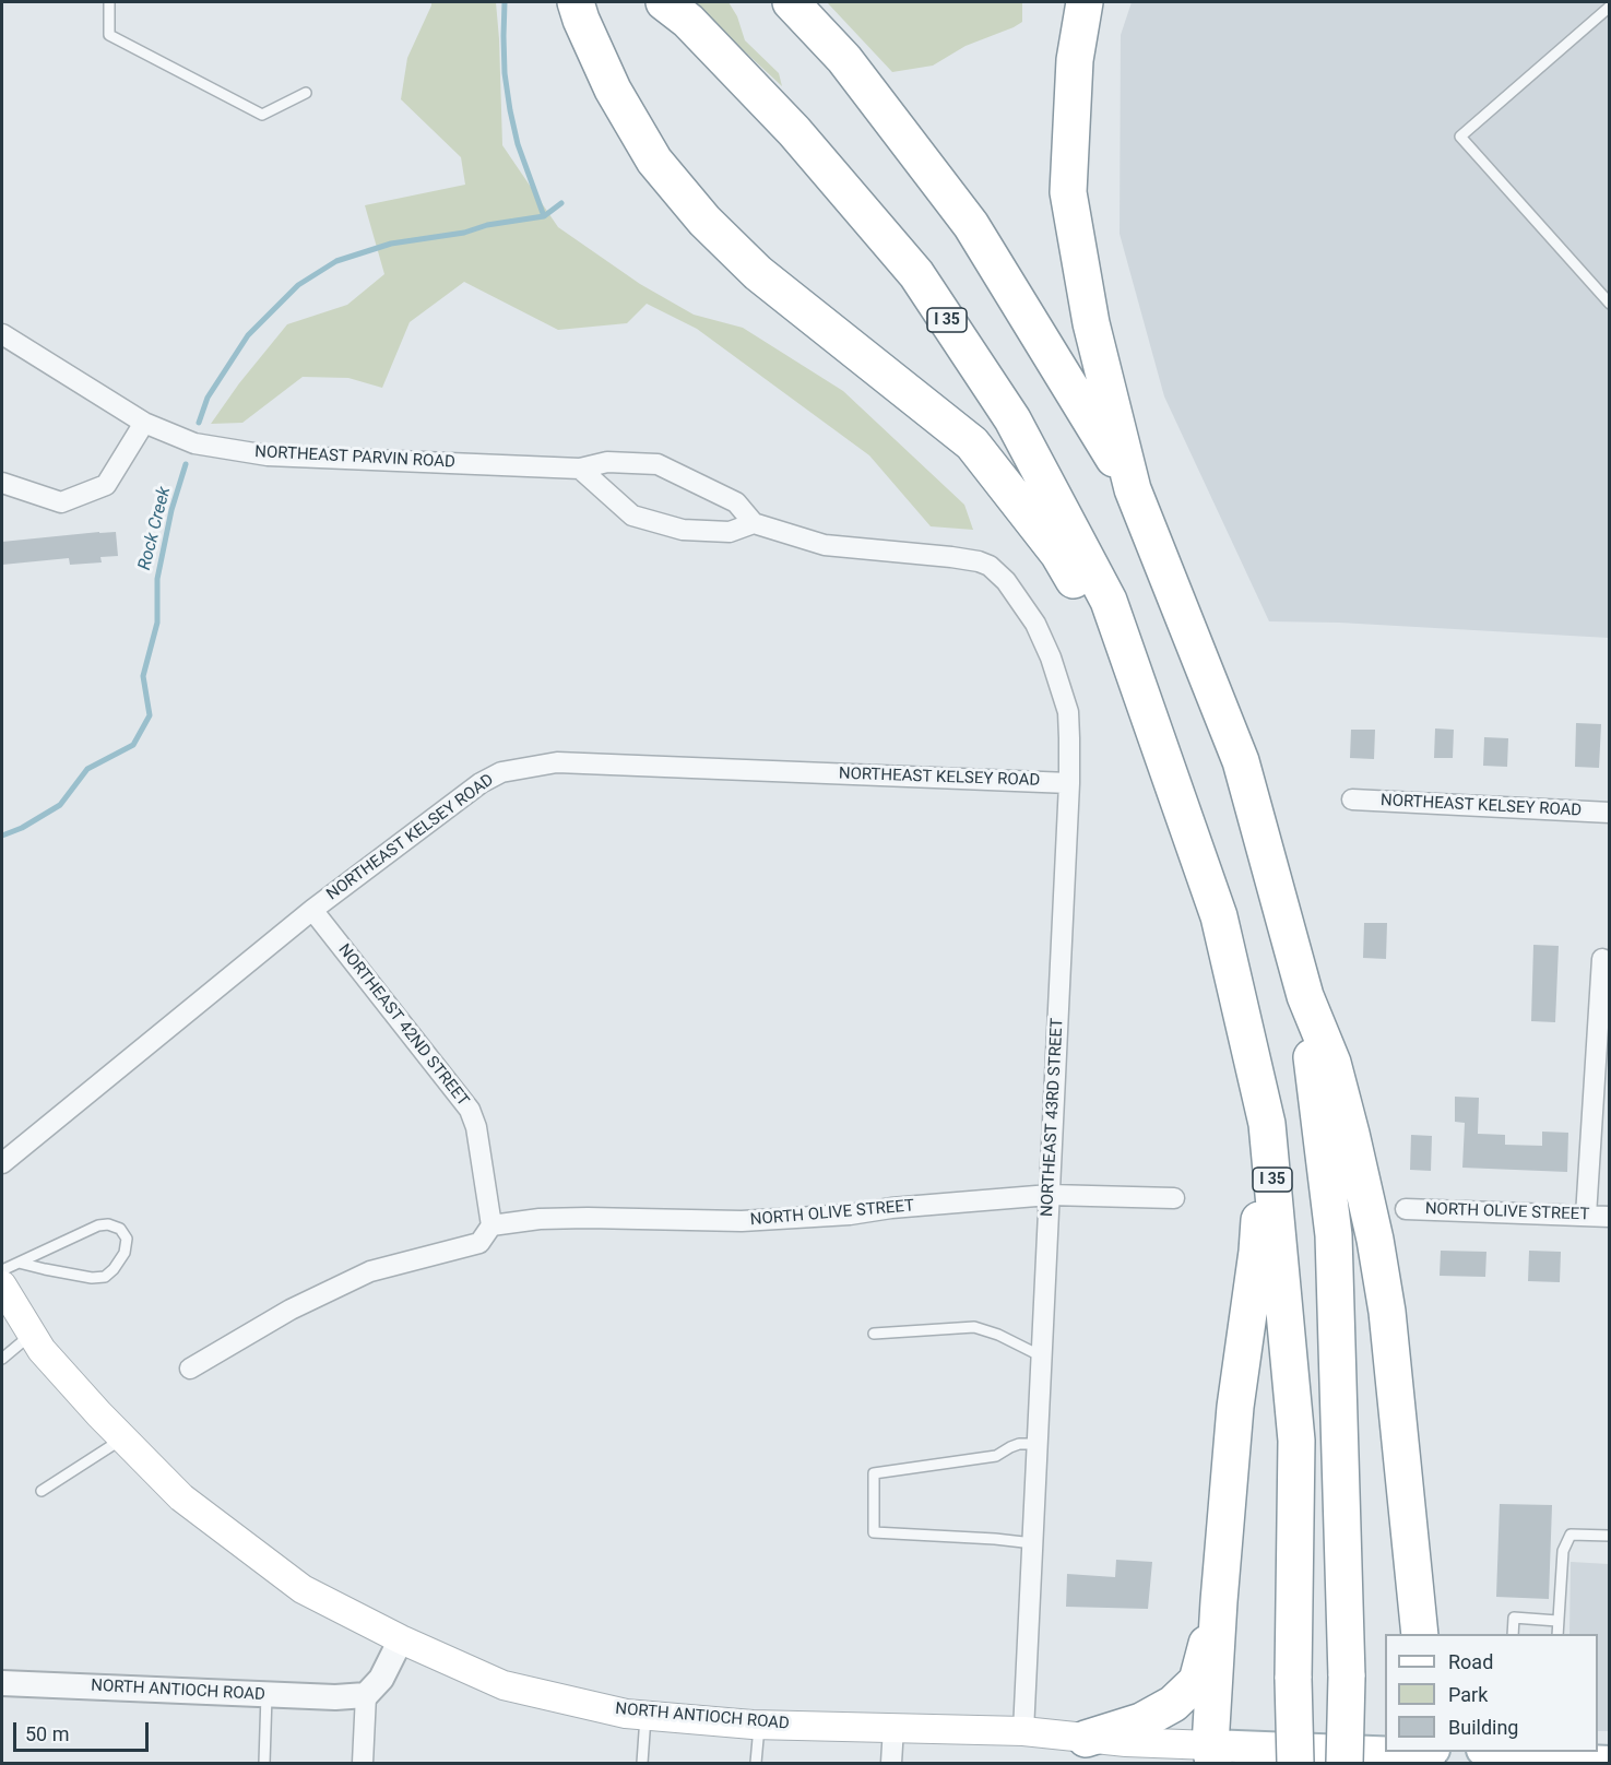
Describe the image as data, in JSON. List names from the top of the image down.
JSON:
{
  "streets": {
    "highway": ["I 35"],
    "main road": ["NORTH ANTIOCH ROAD"],
    "street": [
      "NORTHEAST PARVIN ROAD",
      "NORTHEAST KELSEY ROAD",
      "NORTHEAST 42ND STREET",
      "NORTHEAST 43RD STREET",
      "NORTH OLIVE STREET"
    ]
  },
  "crossings": [
    ["NORTHEAST PARVIN ROAD", "NORTHEAST 43RD STREET"],
    ["NORTHEAST KELSEY ROAD", "NORTHEAST 42ND STREET"],
    ["NORTHEAST KELSEY ROAD", "NORTHEAST 43RD STREET"],
    ["NORTHEAST 42ND STREET", "NORTH OLIVE STREET"],
    ["NORTHEAST 43RD STREET", "NORTH OLIVE STREET"],
    ["NORTHEAST 43RD STREET", "NORTH ANTIOCH ROAD"]
  ],
  "water": ["Rock Creek"],
  "legend": ["Road", "Park", "Building"],
  "scale_bar": "50 m"
}
